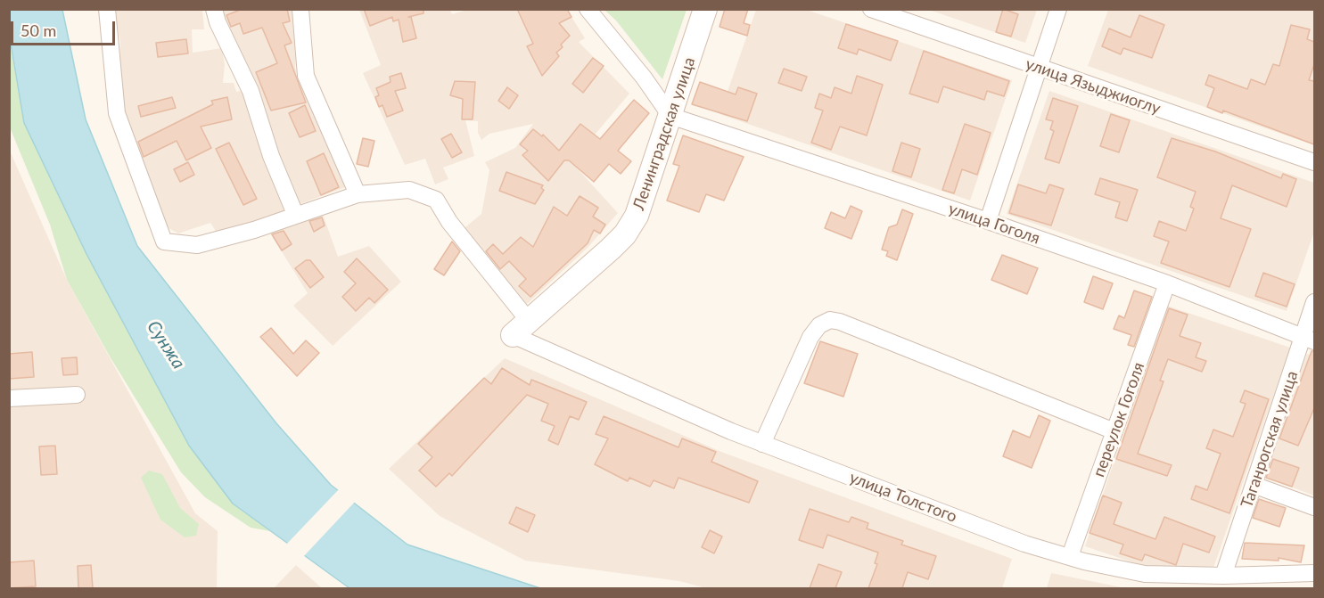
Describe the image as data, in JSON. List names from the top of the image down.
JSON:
{
  "streets": {
    "main road": ["Ленинградская улица"],
    "street": [
      "улица Языджиоглу",
      "улица Гоголя",
      "переулок Гоголя",
      "Таганрогская улица",
      "улица Толстого"
    ]
  },
  "crossings": [
    ["Ленинградская улица", "улица Гоголя"],
    ["Ленинградская улица", "улица Толстого"],
    ["улица Гоголя", "переулок Гоголя"],
    ["улица Гоголя", "Таганрогская улица"],
    ["переулок Гоголя", "улица Толстого"],
    ["Таганрогская улица", "улица Толстого"]
  ],
  "water": ["Сунжа"],
  "scale_bar": "50 m"
}
